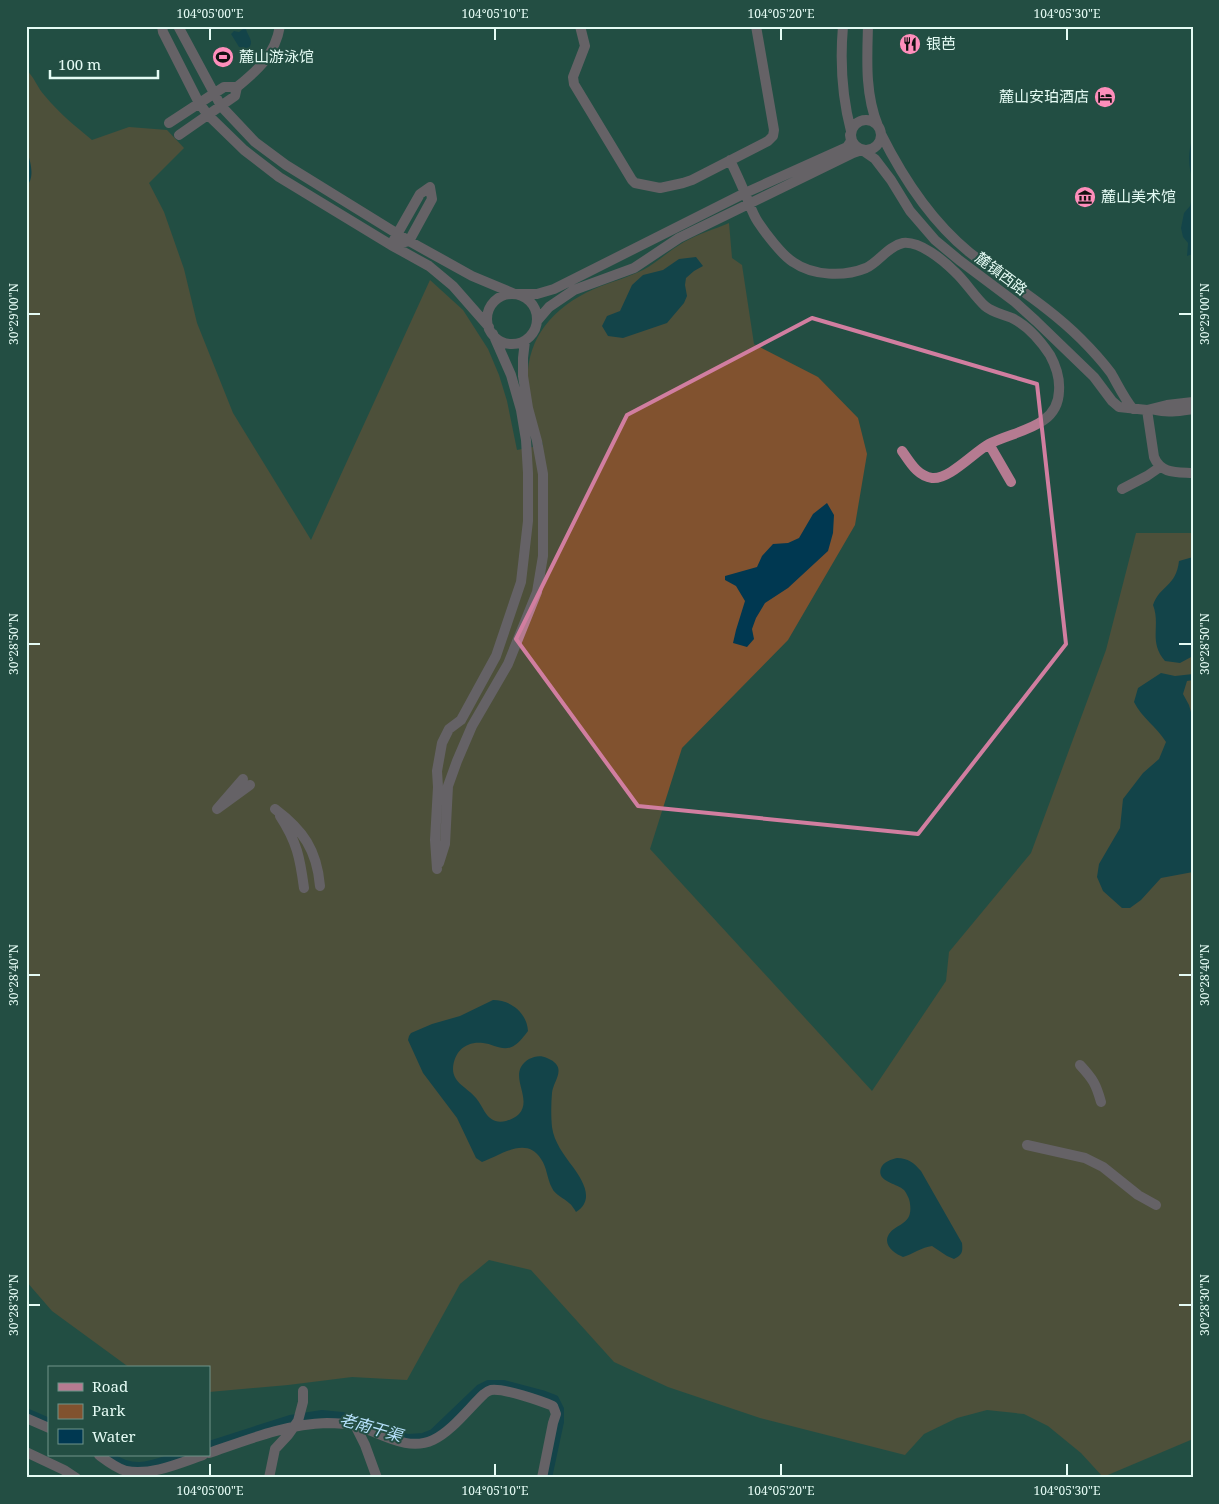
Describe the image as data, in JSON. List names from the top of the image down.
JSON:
{
  "streets": {
    "street": ["麓镇西路"]
  },
  "water": ["老南干渠"],
  "places": {
    "restaurant": ["银芭"],
    "sports": ["麓山游泳馆"],
    "hotel": ["麓山安珀酒店"],
    "museum": ["麓山美术馆"]
  },
  "legend": ["Road", "Park", "Water"],
  "scale_bar": "100 m",
  "coordinates": [
    "104°05'00\"E",
    "104°05'10\"E",
    "104°05'20\"E",
    "104°05'30\"E",
    "30°29'00\"N",
    "30°28'50\"N",
    "30°28'40\"N",
    "30°28'30\"N"
  ]
}
